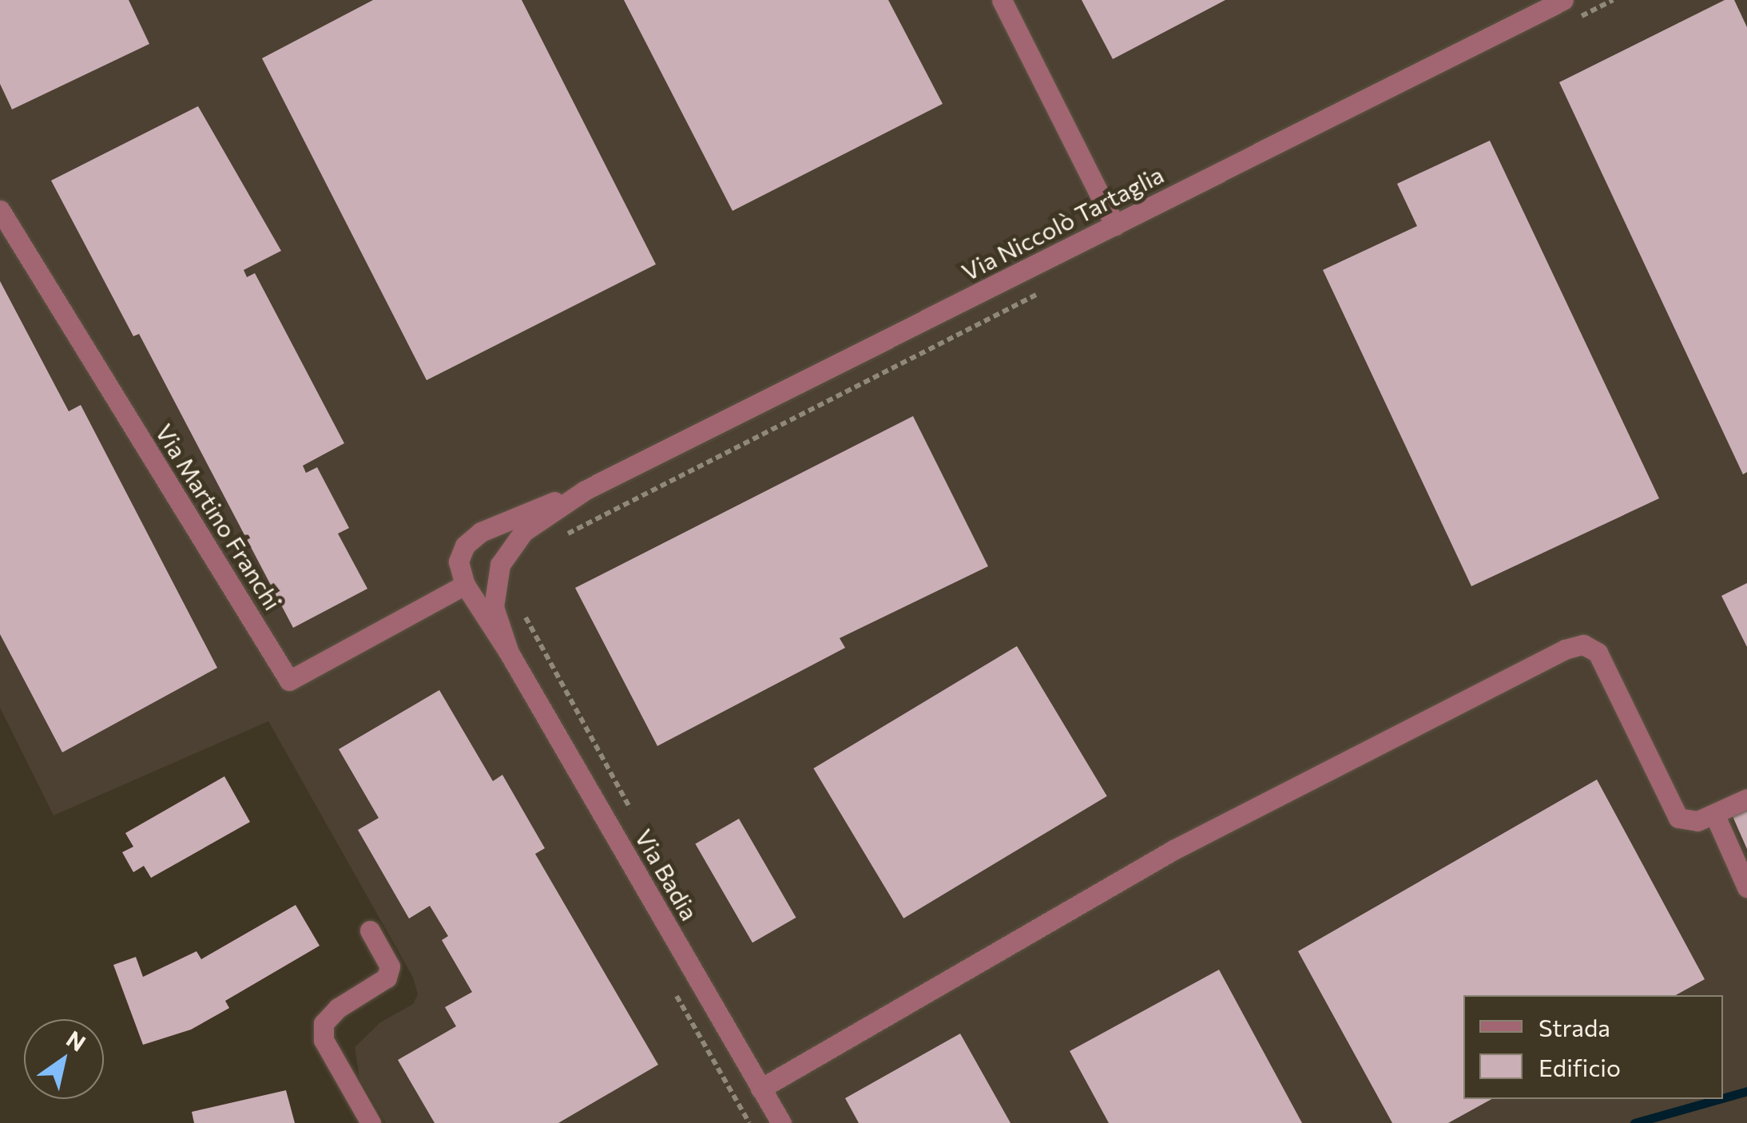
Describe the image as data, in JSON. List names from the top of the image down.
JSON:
{
  "streets": {
    "street": ["Via Niccolò Tartaglia", "Via Martino Franchi", "Via Badia"]
  },
  "crossings": [
    ["Via Niccolò Tartaglia", "Via Badia"],
    ["Via Martino Franchi", "Via Badia"]
  ],
  "legend": ["Strada", "Edificio"],
  "north": "top right"
}
